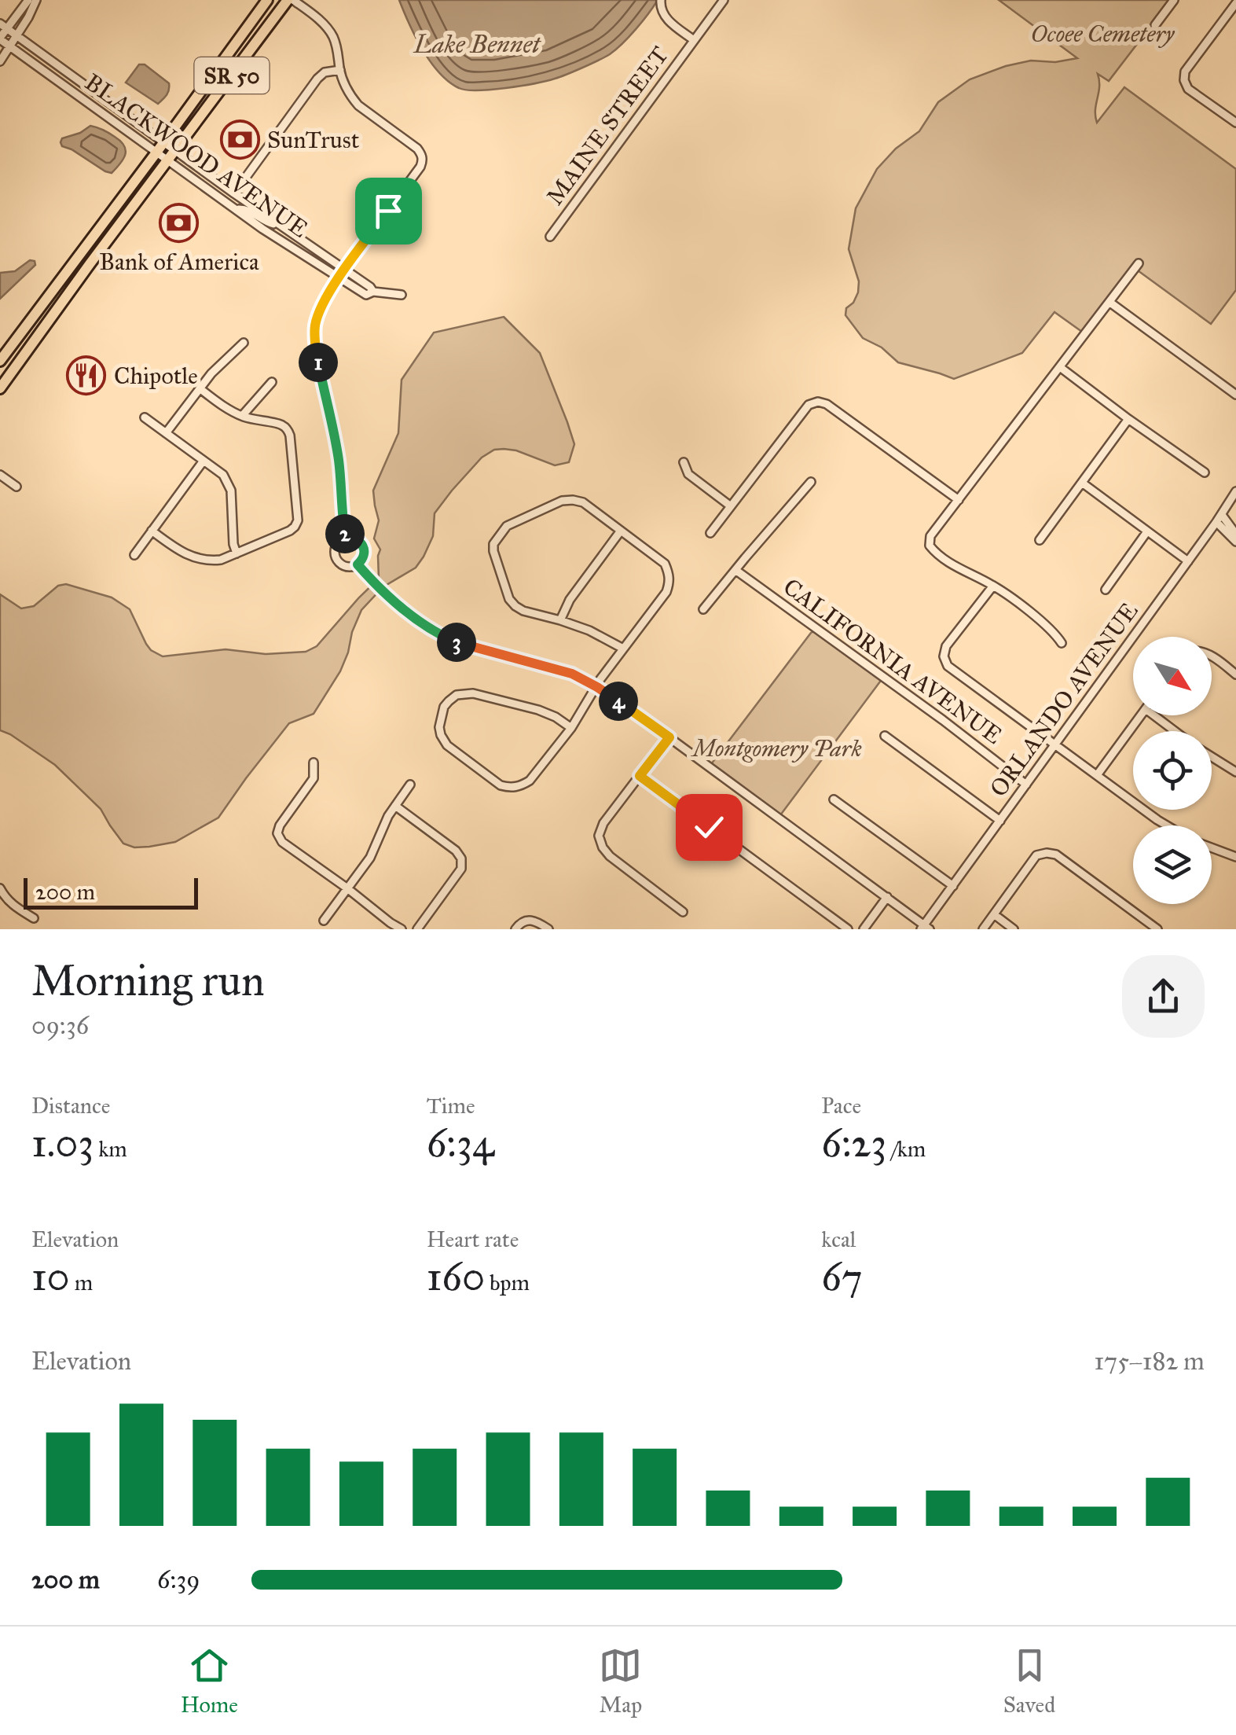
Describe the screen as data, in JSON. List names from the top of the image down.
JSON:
{
  "streets": {
    "highway": ["SR 50"],
    "street": [
      "MAINE STREET",
      "BLACKWOOD AVENUE",
      "CALIFORNIA AVENUE",
      "ORLANDO AVENUE"
    ]
  },
  "crossings": [
    ["SR 50", "BLACKWOOD AVENUE"],
    ["CALIFORNIA AVENUE", "ORLANDO AVENUE"]
  ],
  "water": ["Lake Bennet"],
  "parks": ["Ocoee Cemetery", "Montgomery Park"],
  "places": {
    "bank": ["SunTrust", "Bank of America"],
    "restaurant": ["Chipotle"]
  },
  "scale_bar": "200 m",
  "north": "bottom right",
  "page": {
    "pins": [
      "1",
      "2",
      "3",
      "4"
    ],
    "scale": "200 m",
    "heading": ["Morning run", "09:36"],
    "stats": [
      ["Distance", "1.03 km"],
      ["Time", "6:34"],
      ["Pace", "6:23 /km"],
      ["Elevation", "10 m"],
      ["Heart rate", "160 bpm"],
      ["kcal", "67"]
    ],
    "chart": ["Elevation", "175–182 m"],
    "list": [
      {
        "name": "200 m",
        "note": "6:39"
      }
    ],
    "tabs": ["Home", "Map", "Saved"]
  }
}
